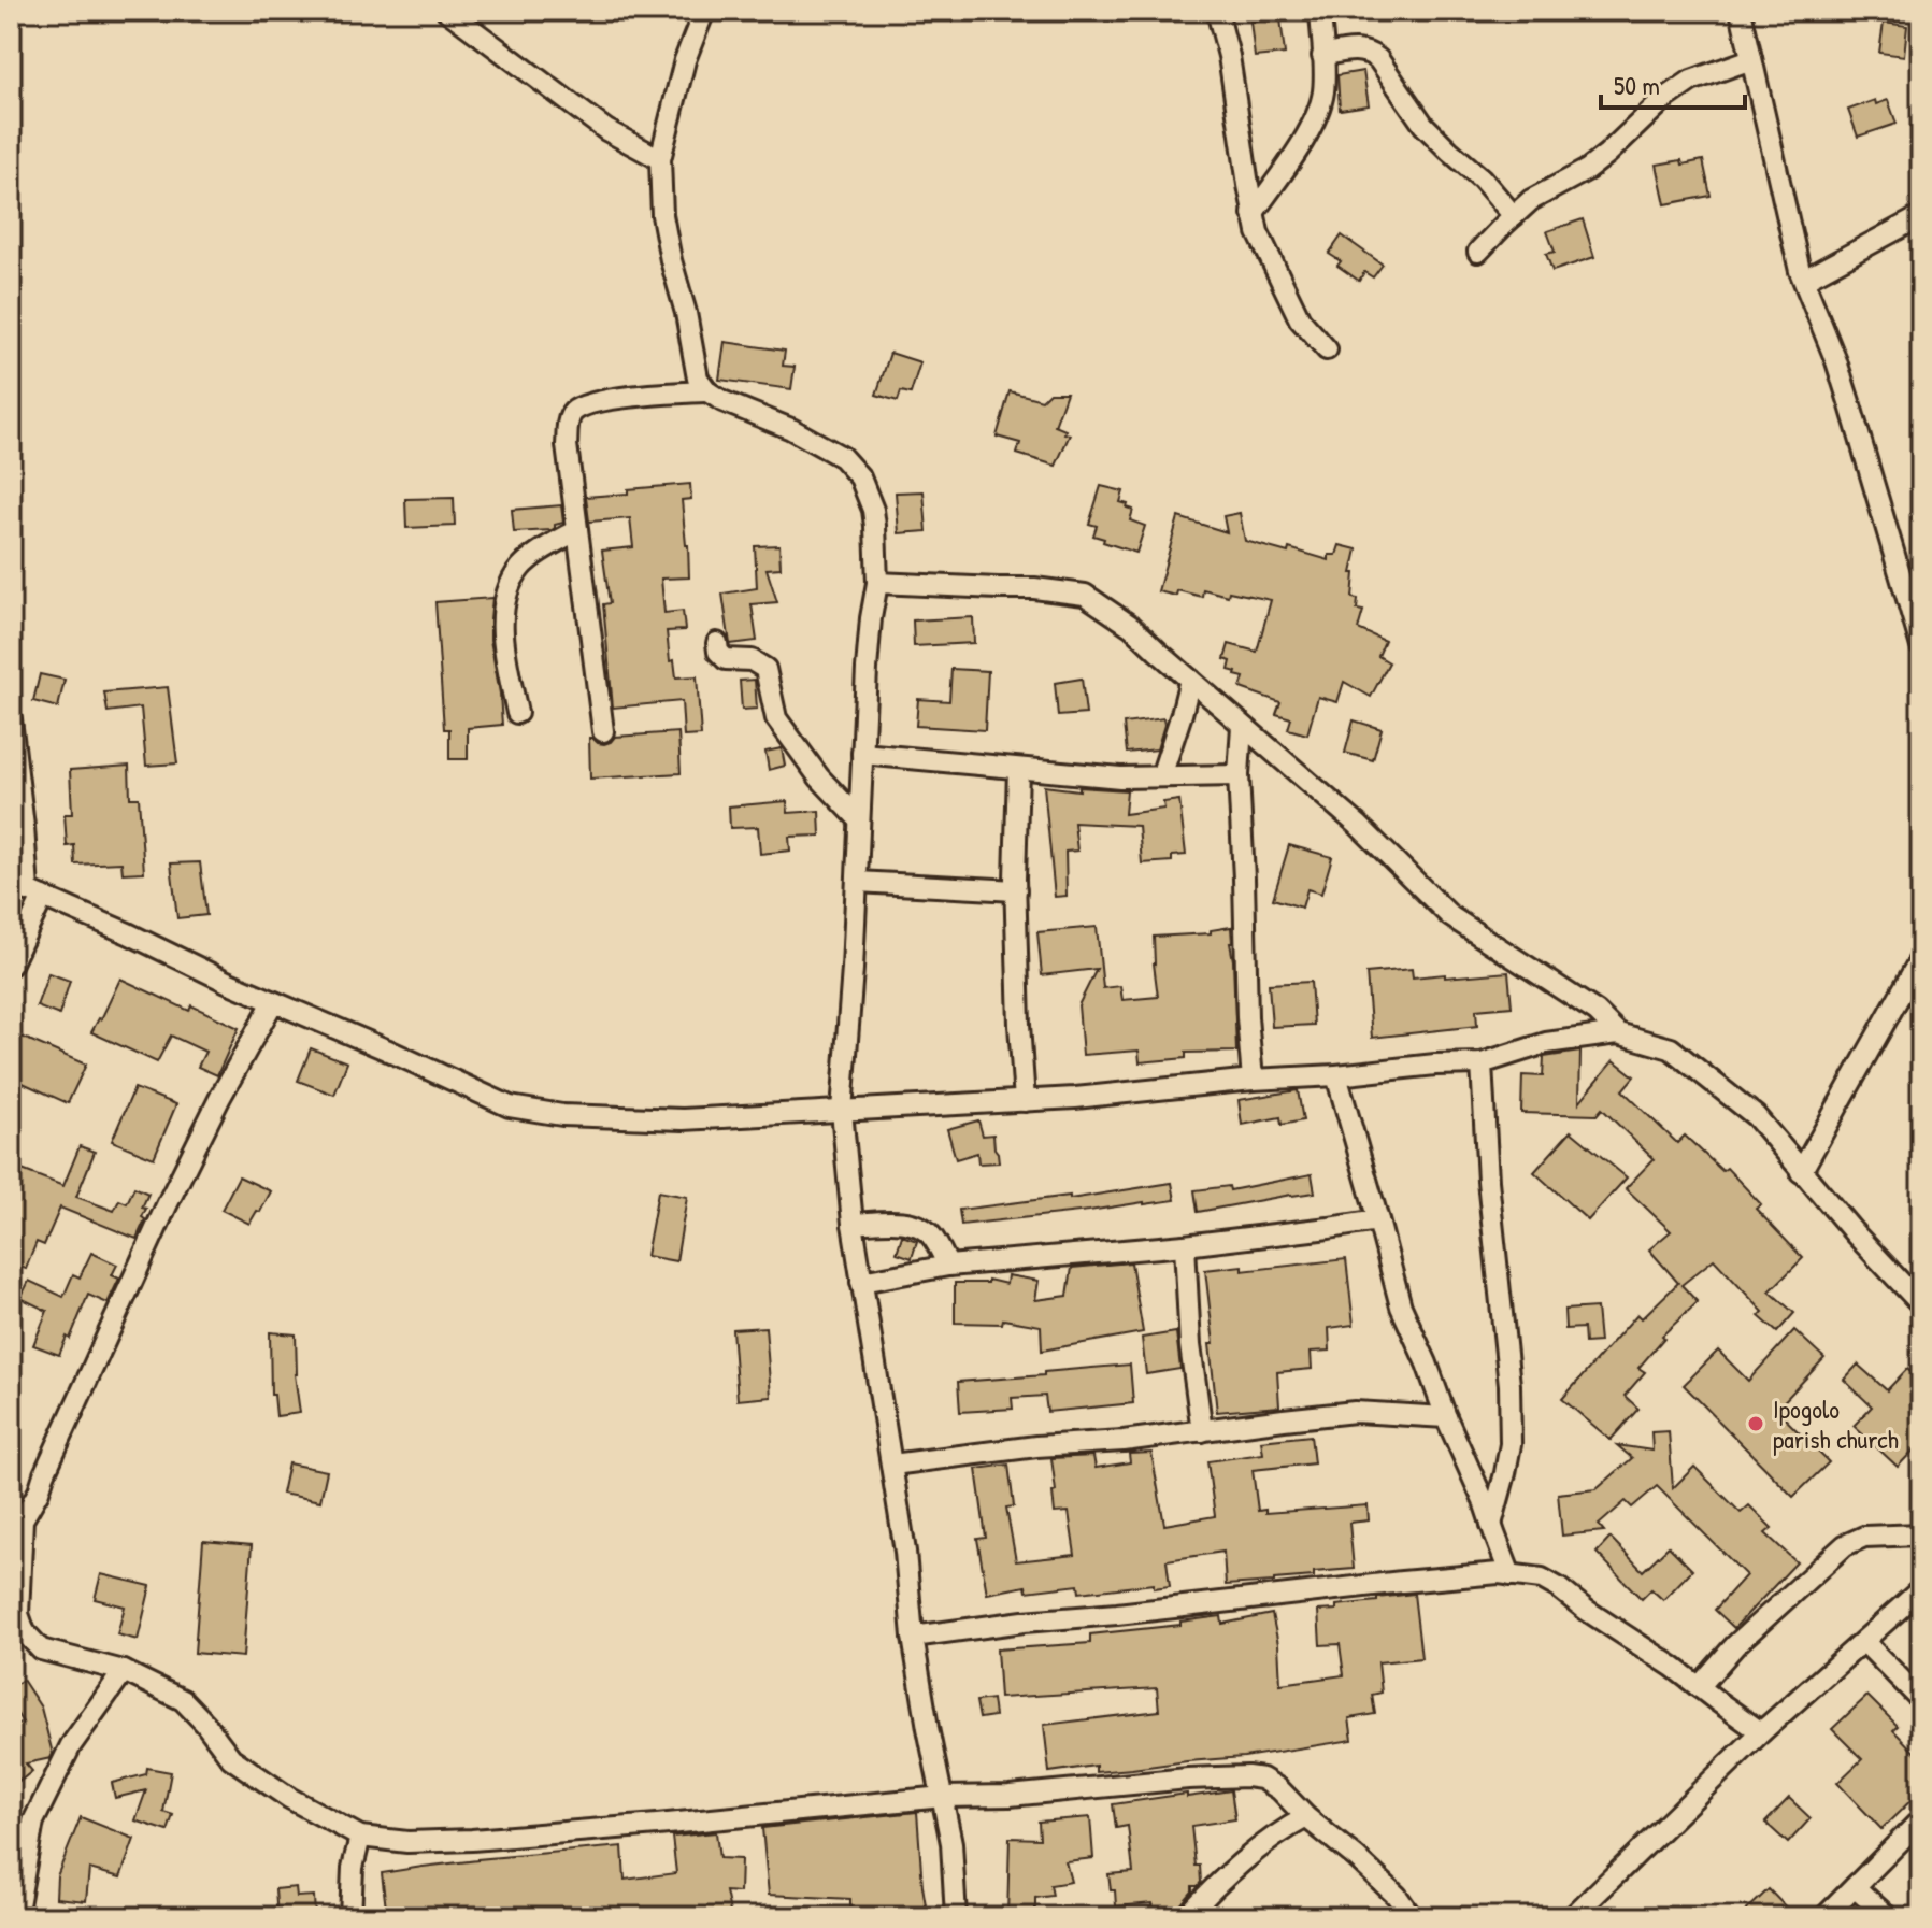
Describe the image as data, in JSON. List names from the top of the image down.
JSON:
{
  "places": ["Ipogolo parish church"],
  "scale_bar": "50 m"
}
